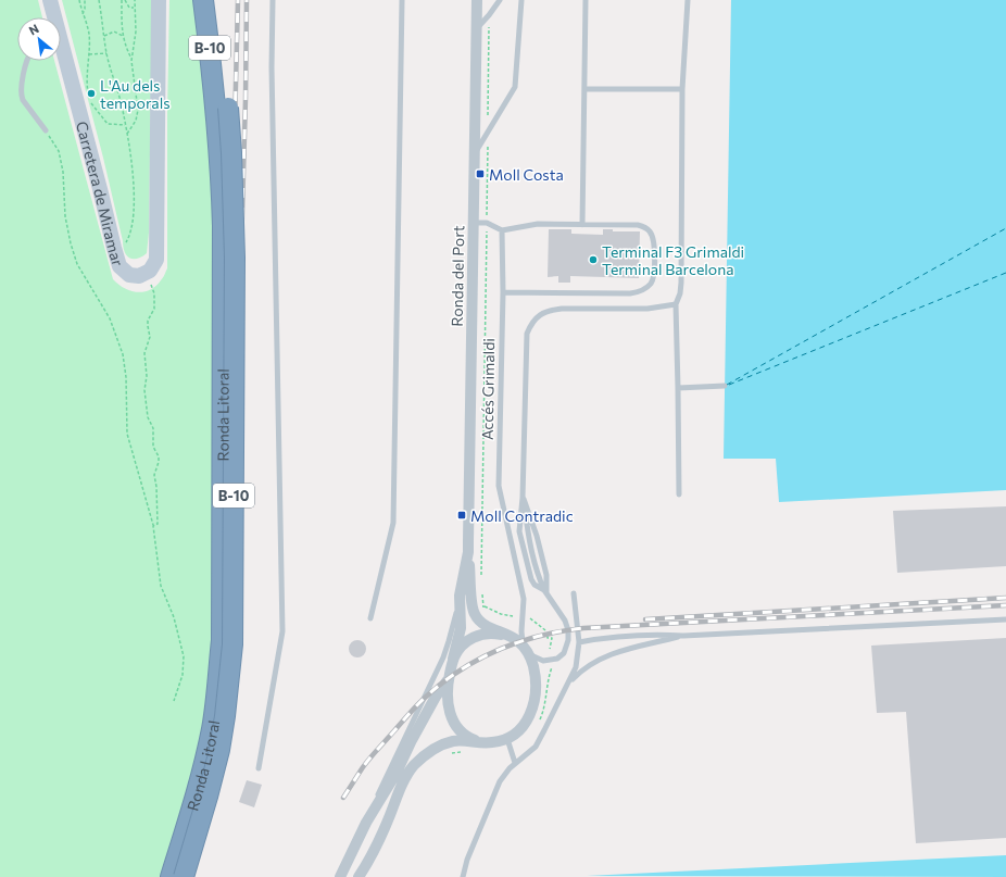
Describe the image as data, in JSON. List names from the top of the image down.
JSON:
{
  "streets": {
    "highway": ["B-10", "Ronda Litoral"],
    "street": ["Carretera de Miramar", "Ronda del Port"],
    "lane": ["Accés Grimaldi"]
  },
  "places": {
    "other": ["L'Au dels temporals", "Terminal F3 Grimaldi Terminal Barcelona"],
    "transit": ["Moll Costa", "Moll Contradic"]
  },
  "north": "top left"
}
